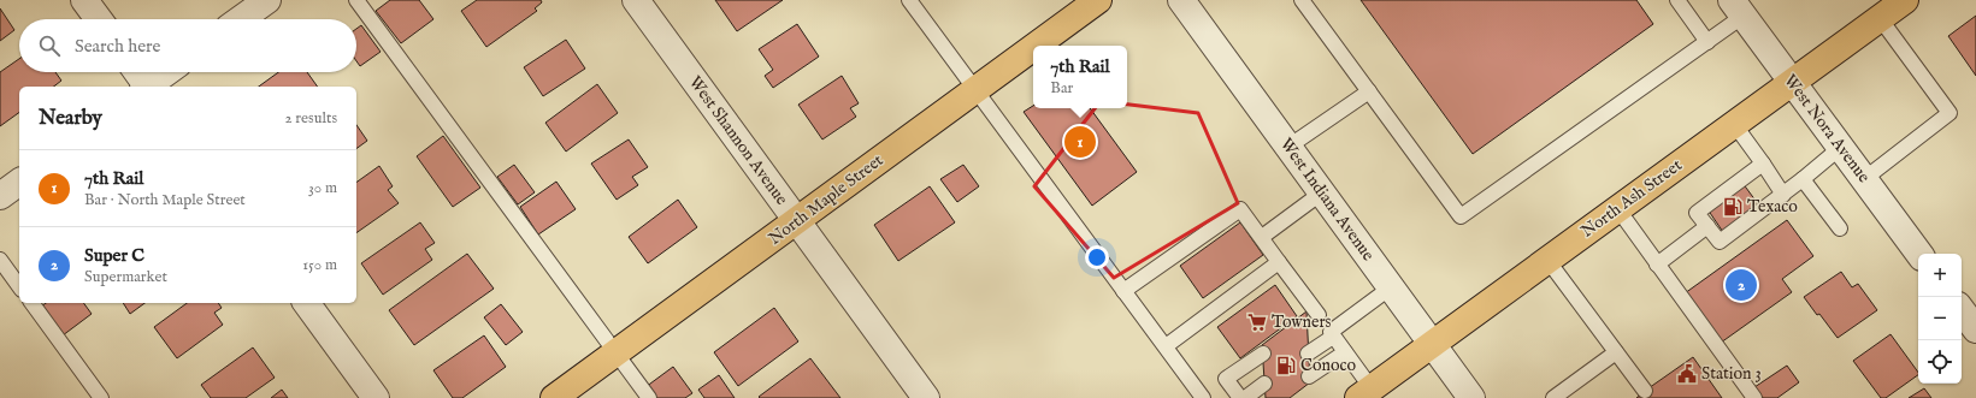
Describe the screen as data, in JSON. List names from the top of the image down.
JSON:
{
  "streets": {
    "main road": ["North Ash Street", "North Maple Street"],
    "street": ["West Nora Avenue", "West Shannon Avenue", "West Indiana Avenue"]
  },
  "crossings": [
    ["West Nora Avenue", "North Ash Street"],
    ["West Shannon Avenue", "North Maple Street"],
    ["North Ash Street", "West Indiana Avenue"]
  ],
  "places": {
    "fuel station": ["Texaco", "Conoco"],
    "supermarket": ["Towners"],
    "public building": ["Station 3"]
  },
  "page": {
    "search": "Search here",
    "popup": ["7th Rail", "Bar"],
    "heading": ["Nearby", "2 results"],
    "pins": ["1", "2"],
    "list": [
      {
        "mark": "1",
        "name": "7th Rail",
        "note": "Bar · North Maple Street",
        "value": "30 m"
      },
      {
        "mark": "2",
        "name": "Super C",
        "note": "Supermarket",
        "value": "150 m"
      }
    ],
    "map_buttons": ["+", "−"]
  }
}
